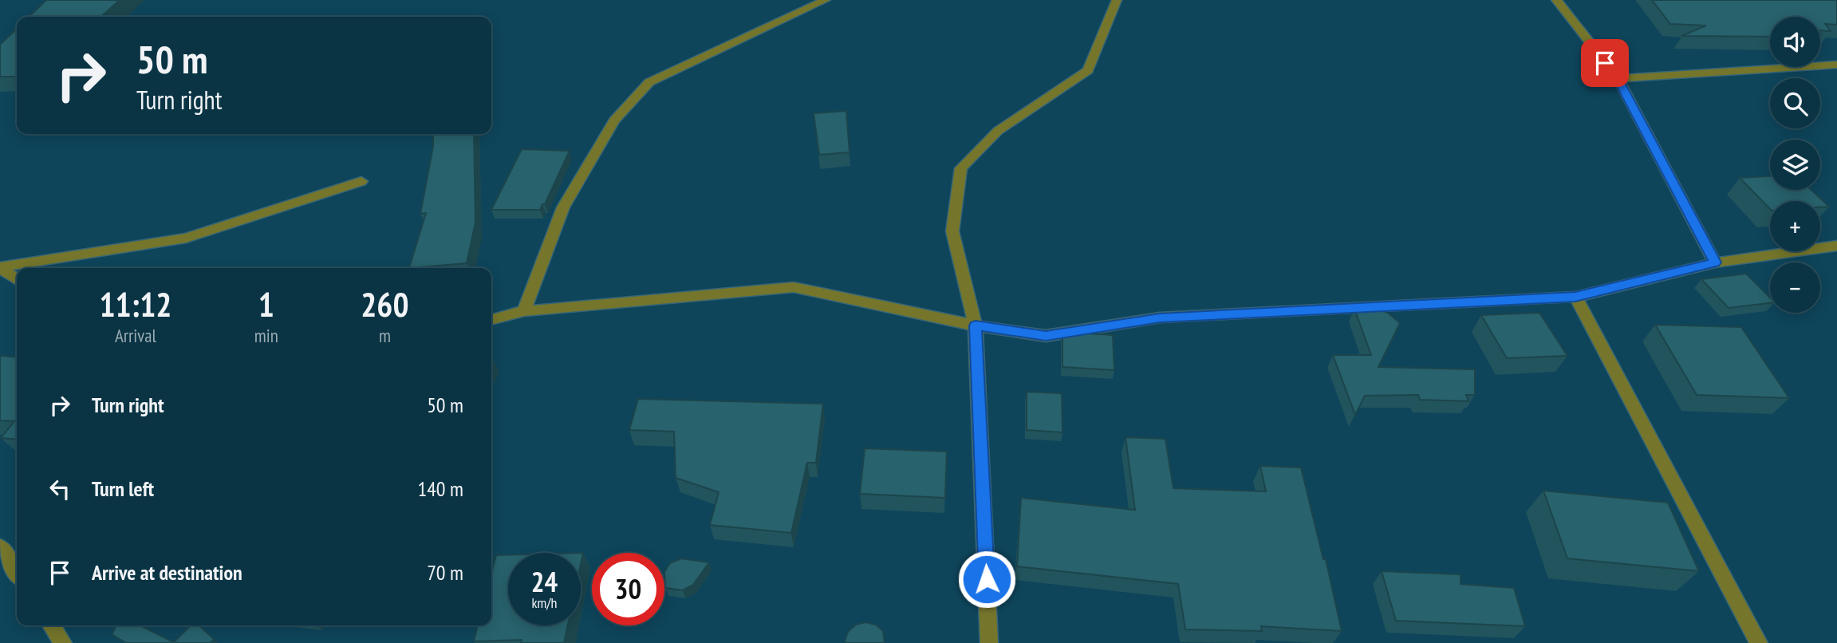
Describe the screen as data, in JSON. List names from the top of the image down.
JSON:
{
  "page": {
    "map_buttons": ["+", "−"],
    "turn": ["50 m", "Turn right"],
    "eta": [
      "11:12",
      "Arrival",
      "1",
      "min",
      "260",
      "m"
    ],
    "list": [
      {
        "name": "Turn right",
        "value": "50 m"
      },
      {
        "name": "Turn left",
        "value": "140 m"
      },
      {
        "name": "Arrive at destination",
        "value": "70 m"
      }
    ],
    "speed": "24 km/h",
    "limit": "30"
  }
}
